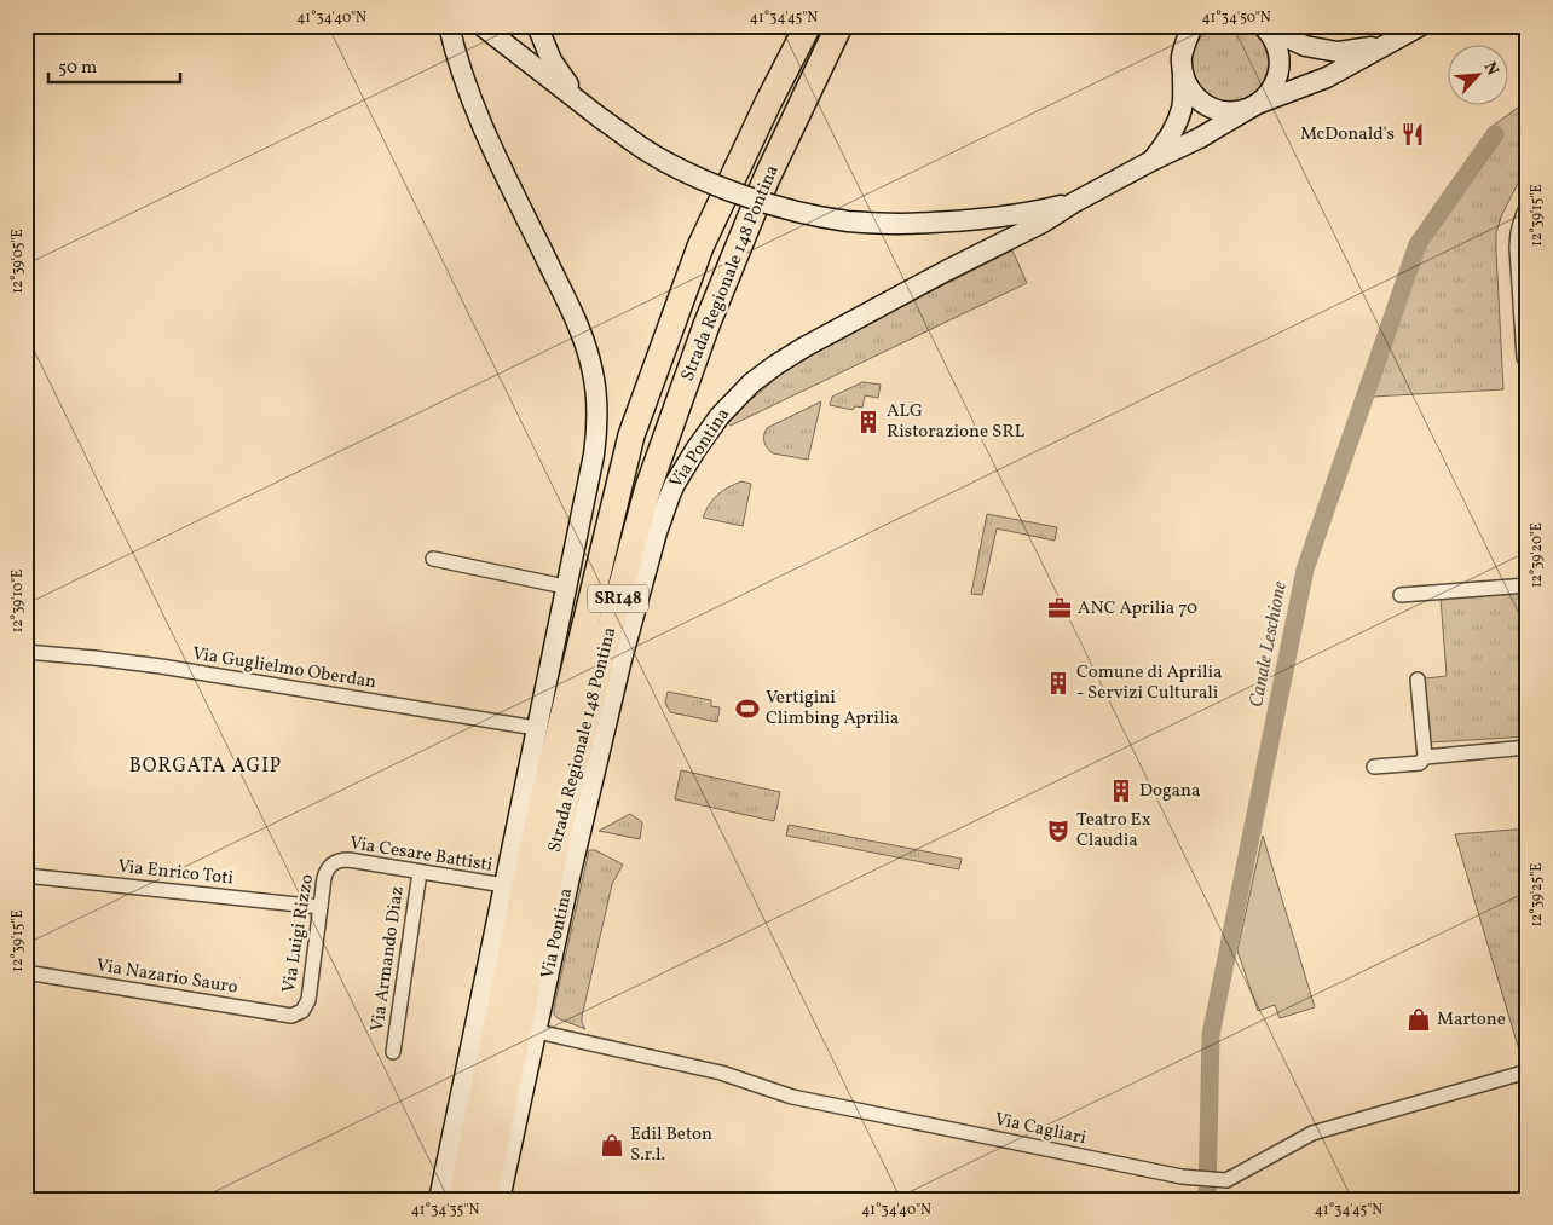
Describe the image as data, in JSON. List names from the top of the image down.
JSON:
{
  "streets": {
    "highway": ["Strada Regionale 148 Pontina", "SR148"],
    "street": [
      "Via Pontina",
      "Via Guglielmo Oberdan",
      "Via Cesare Battisti",
      "Via Enrico Toti",
      "Via Luigi Rizzo",
      "Via Armando Diaz",
      "Via Nazario Sauro",
      "Via Cagliari"
    ]
  },
  "crossings": [
    ["Via Pontina", "Via Cagliari"],
    ["Via Cesare Battisti", "Via Luigi Rizzo"],
    ["Via Cesare Battisti", "Via Armando Diaz"],
    ["Via Enrico Toti", "Via Luigi Rizzo"],
    ["Via Luigi Rizzo", "Via Nazario Sauro"]
  ],
  "districts": ["BORGATA AGIP"],
  "water": ["Canale Leschione"],
  "places": {
    "restaurant": ["McDonald's"],
    "building": ["ALG Ristorazione SRL", "Comune di Aprilia - Servizi Culturali", "Dogana"],
    "office": ["ANC Aprilia 70"],
    "sports": ["Vertigini Climbing Aprilia"],
    "theatre": ["Teatro Ex Claudia"],
    "shop": ["Martone", "Edil Beton S.r.l."]
  },
  "scale_bar": "50 m",
  "north": "top right",
  "coordinates": [
    "41°34'40\"N",
    "41°34'45\"N",
    "41°34'50\"N",
    "12°39'15\"E",
    "12°39'05\"E",
    "12°39'20\"E",
    "12°39'10\"E",
    "12°39'25\"E",
    "41°34'35\"N"
  ]
}
